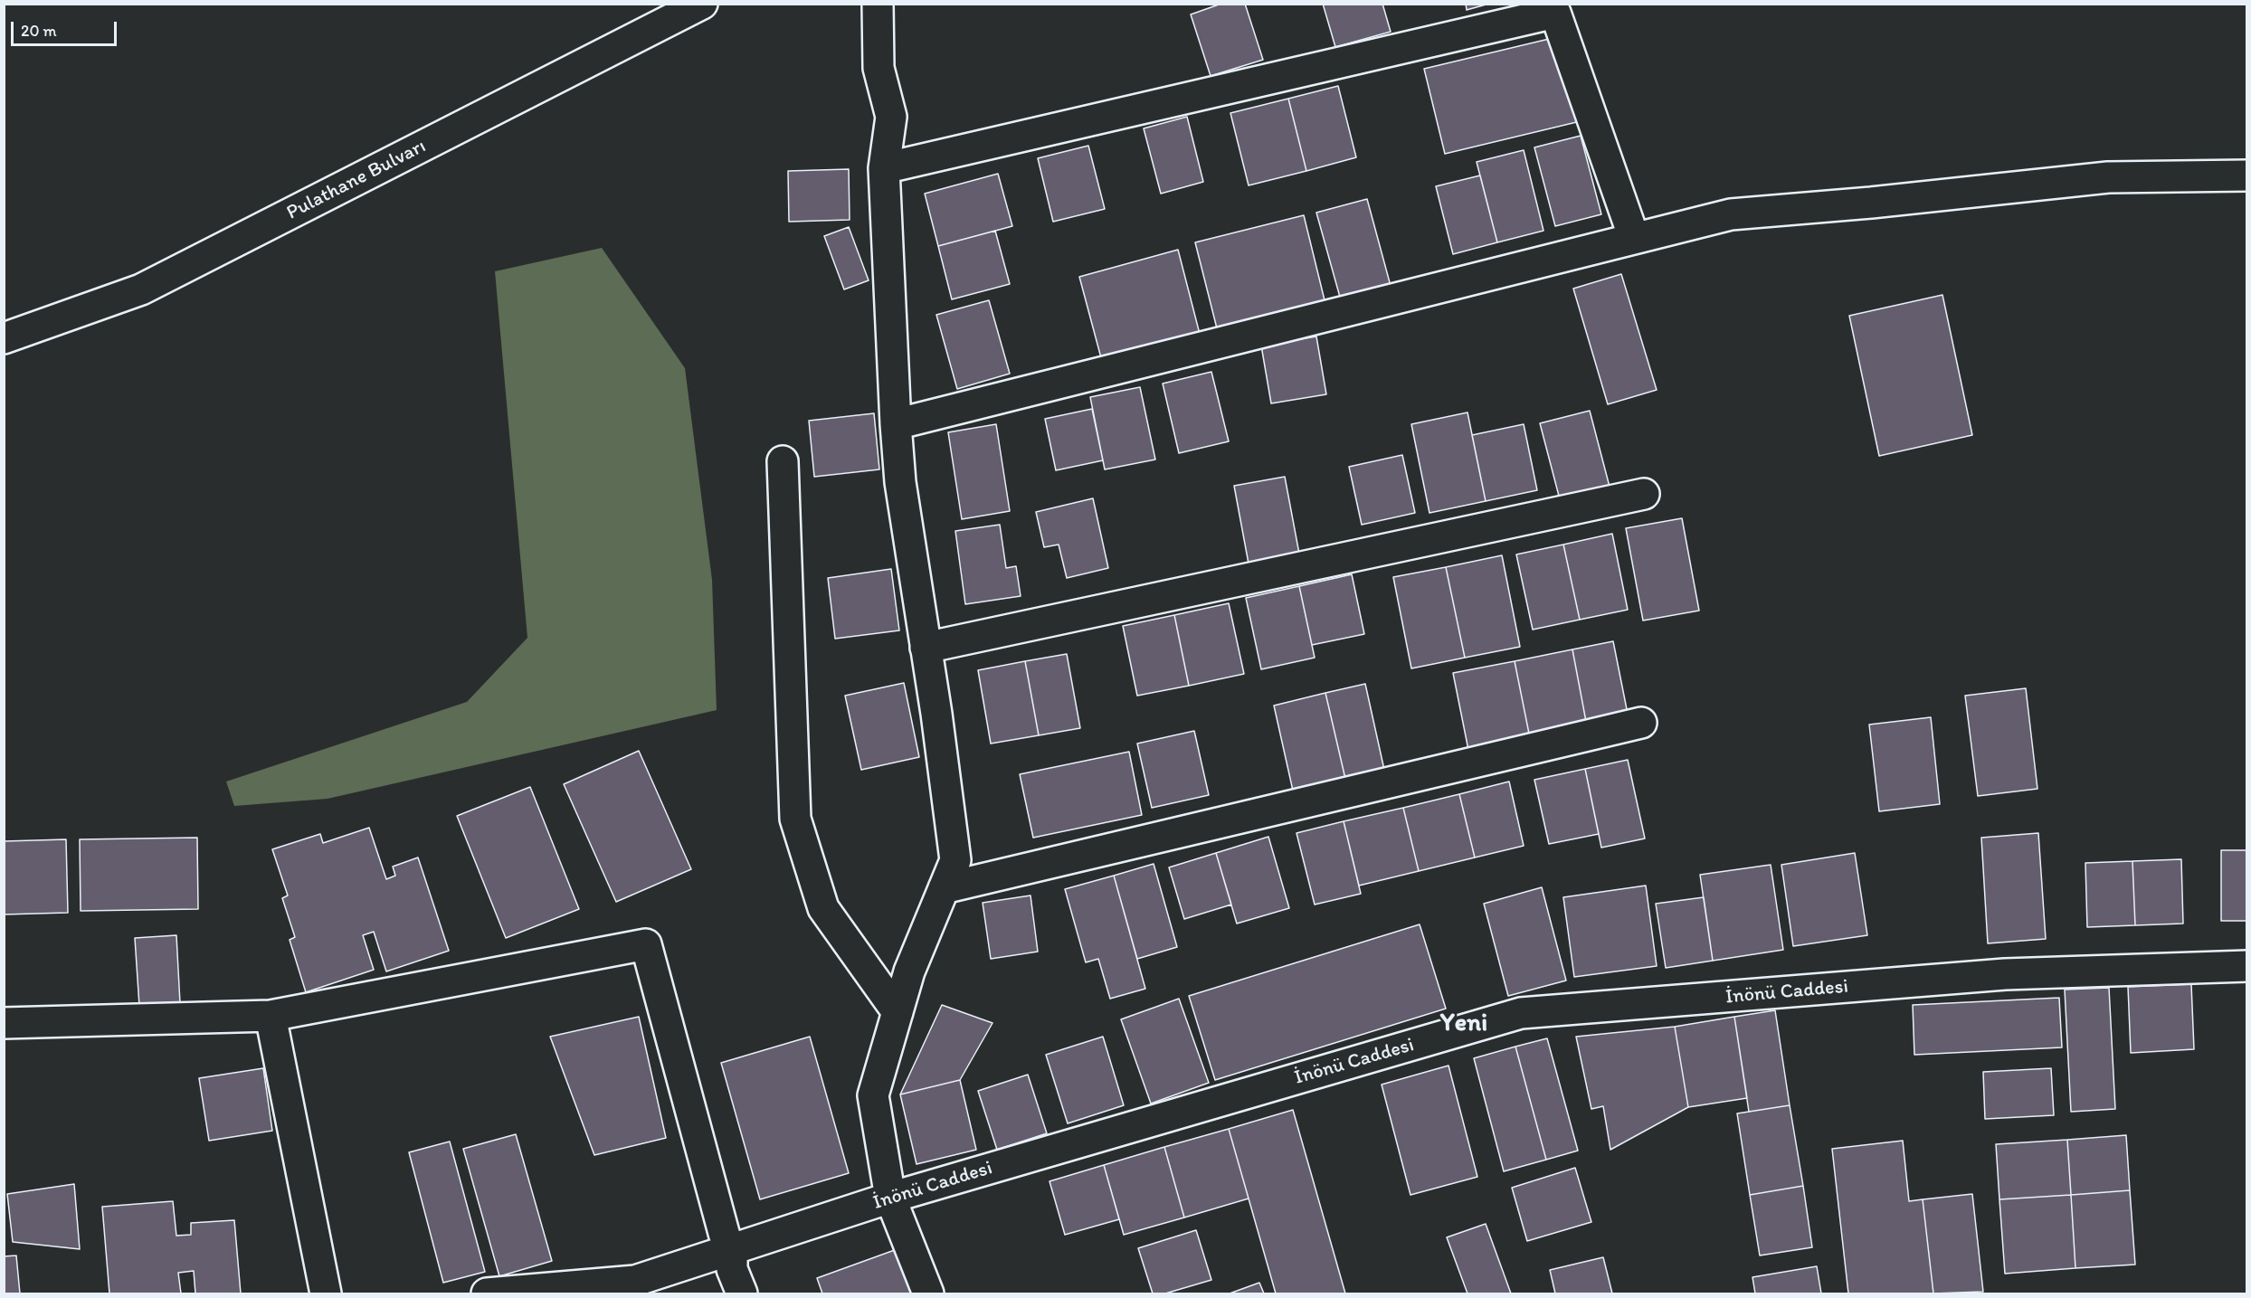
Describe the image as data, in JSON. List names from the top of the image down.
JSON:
{
  "streets": {
    "street": ["Pulathane Bulvarı", "İnönü Caddesi"]
  },
  "districts": ["Yeni"],
  "scale_bar": "20 m"
}
